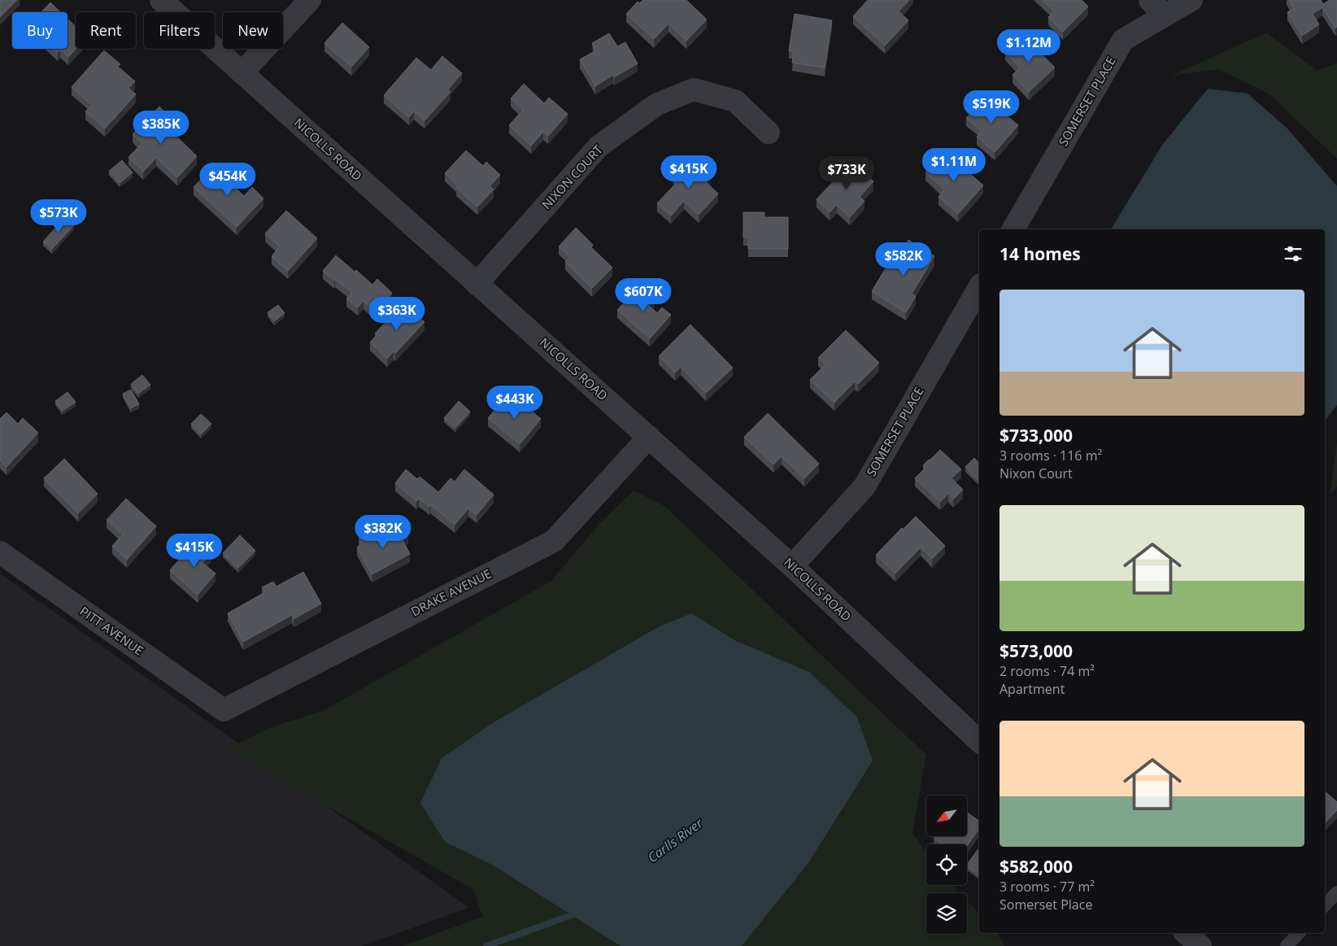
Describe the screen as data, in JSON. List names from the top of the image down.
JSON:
{
  "streets": {
    "street": [
      "SOMERSET PLACE",
      "NICOLLS ROAD",
      "NIXON COURT",
      "DRAKE AVENUE",
      "PITT AVENUE"
    ]
  },
  "crossings": [
    ["SOMERSET PLACE", "NICOLLS ROAD"],
    ["NICOLLS ROAD", "NIXON COURT"],
    ["NICOLLS ROAD", "DRAKE AVENUE"],
    ["DRAKE AVENUE", "PITT AVENUE"]
  ],
  "water": ["Carlls River"],
  "north": "bottom left",
  "page": {
    "chip": [
      "Buy",
      "Rent",
      "Filters",
      "New"
    ],
    "price": [
      "$1.12M",
      "$519K",
      "$385K",
      "$1.11M",
      "$415K",
      "$733K",
      "$454K",
      "$573K",
      "$582K",
      "$607K",
      "$363K",
      "$443K",
      "$382K",
      "$415K"
    ],
    "heading": "14 homes",
    "list": [
      {
        "name": "$733,000",
        "note": "3 rooms · 116 m² · Nixon Court"
      },
      {
        "name": "$573,000",
        "note": "2 rooms · 74 m² · Apartment"
      },
      {
        "name": "$582,000",
        "note": "3 rooms · 77 m² · Somerset Place"
      }
    ]
  }
}
